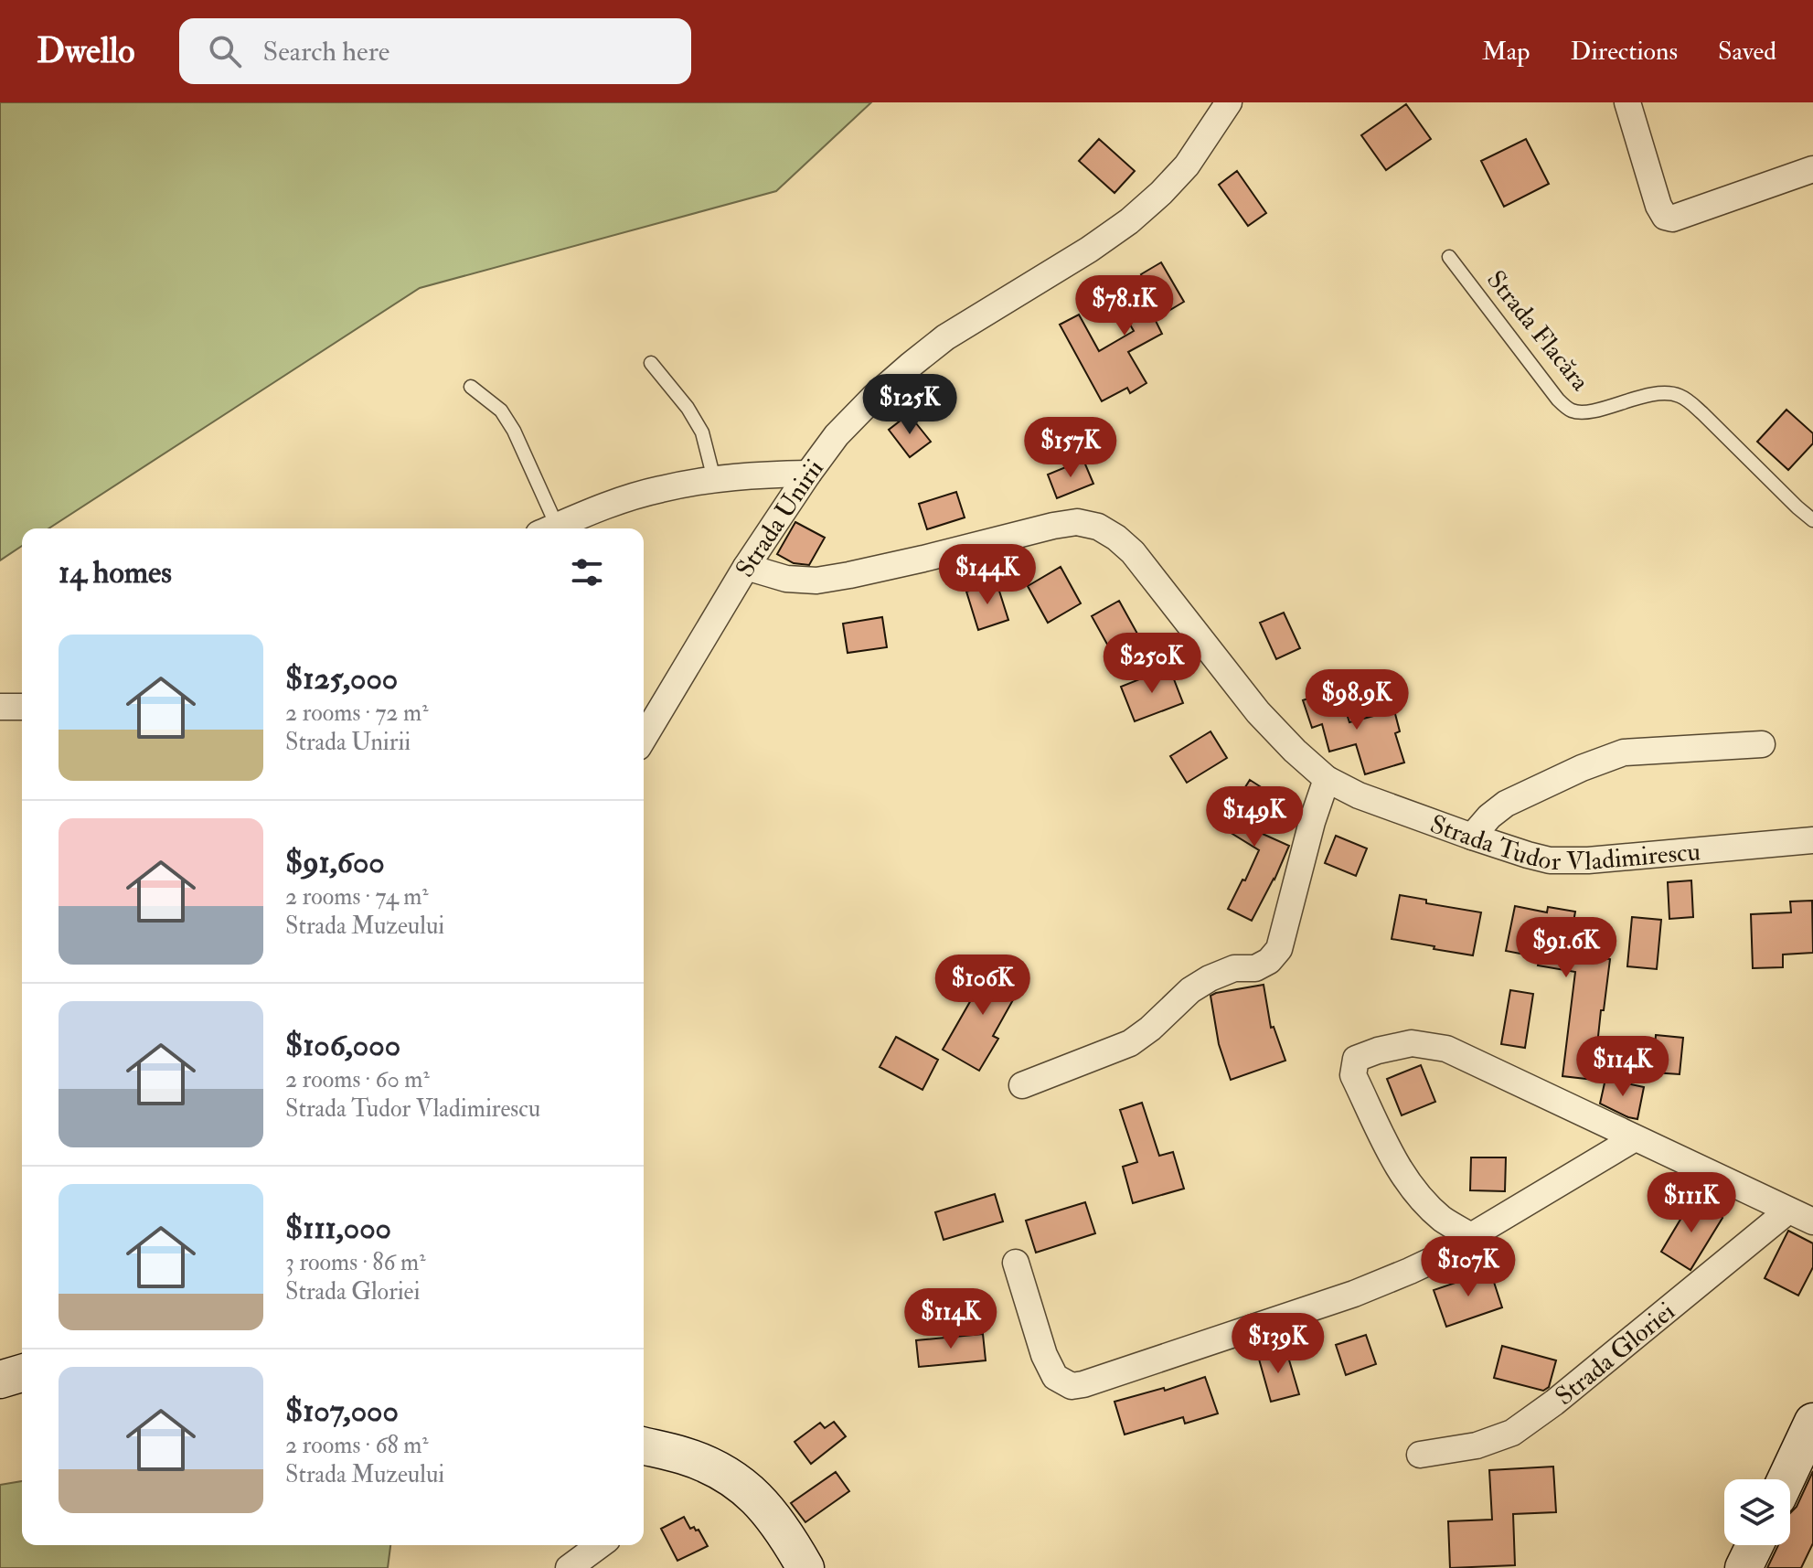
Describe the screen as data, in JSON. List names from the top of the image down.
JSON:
{
  "streets": {
    "street": ["Strada Unirii", "Strada Tudor Vladimirescu", "Strada Gloriei"],
    "lane": ["Strada Flacăra"]
  },
  "crossings": [
    ["Strada Unirii", "Strada Tudor Vladimirescu"]
  ],
  "page": {
    "header": "Dwello",
    "search": "Search here",
    "nav": ["Map", "Directions", "Saved"],
    "price": [
      "$78.1K",
      "$125K",
      "$157K",
      "$144K",
      "$250K",
      "$98.9K",
      "$149K",
      "$91.6K",
      "$106K",
      "$114K",
      "$111K",
      "$107K",
      "$114K",
      "$139K"
    ],
    "heading": "14 homes",
    "list": [
      {
        "name": "$125,000",
        "note": "2 rooms · 72 m² · Strada Unirii"
      },
      {
        "name": "$91,600",
        "note": "2 rooms · 74 m² · Strada Muzeului"
      },
      {
        "name": "$106,000",
        "note": "2 rooms · 60 m² · Strada Tudor Vladimirescu"
      },
      {
        "name": "$111,000",
        "note": "3 rooms · 86 m² · Strada Gloriei"
      },
      {
        "name": "$107,000",
        "note": "2 rooms · 68 m² · Strada Muzeului"
      }
    ]
  }
}
